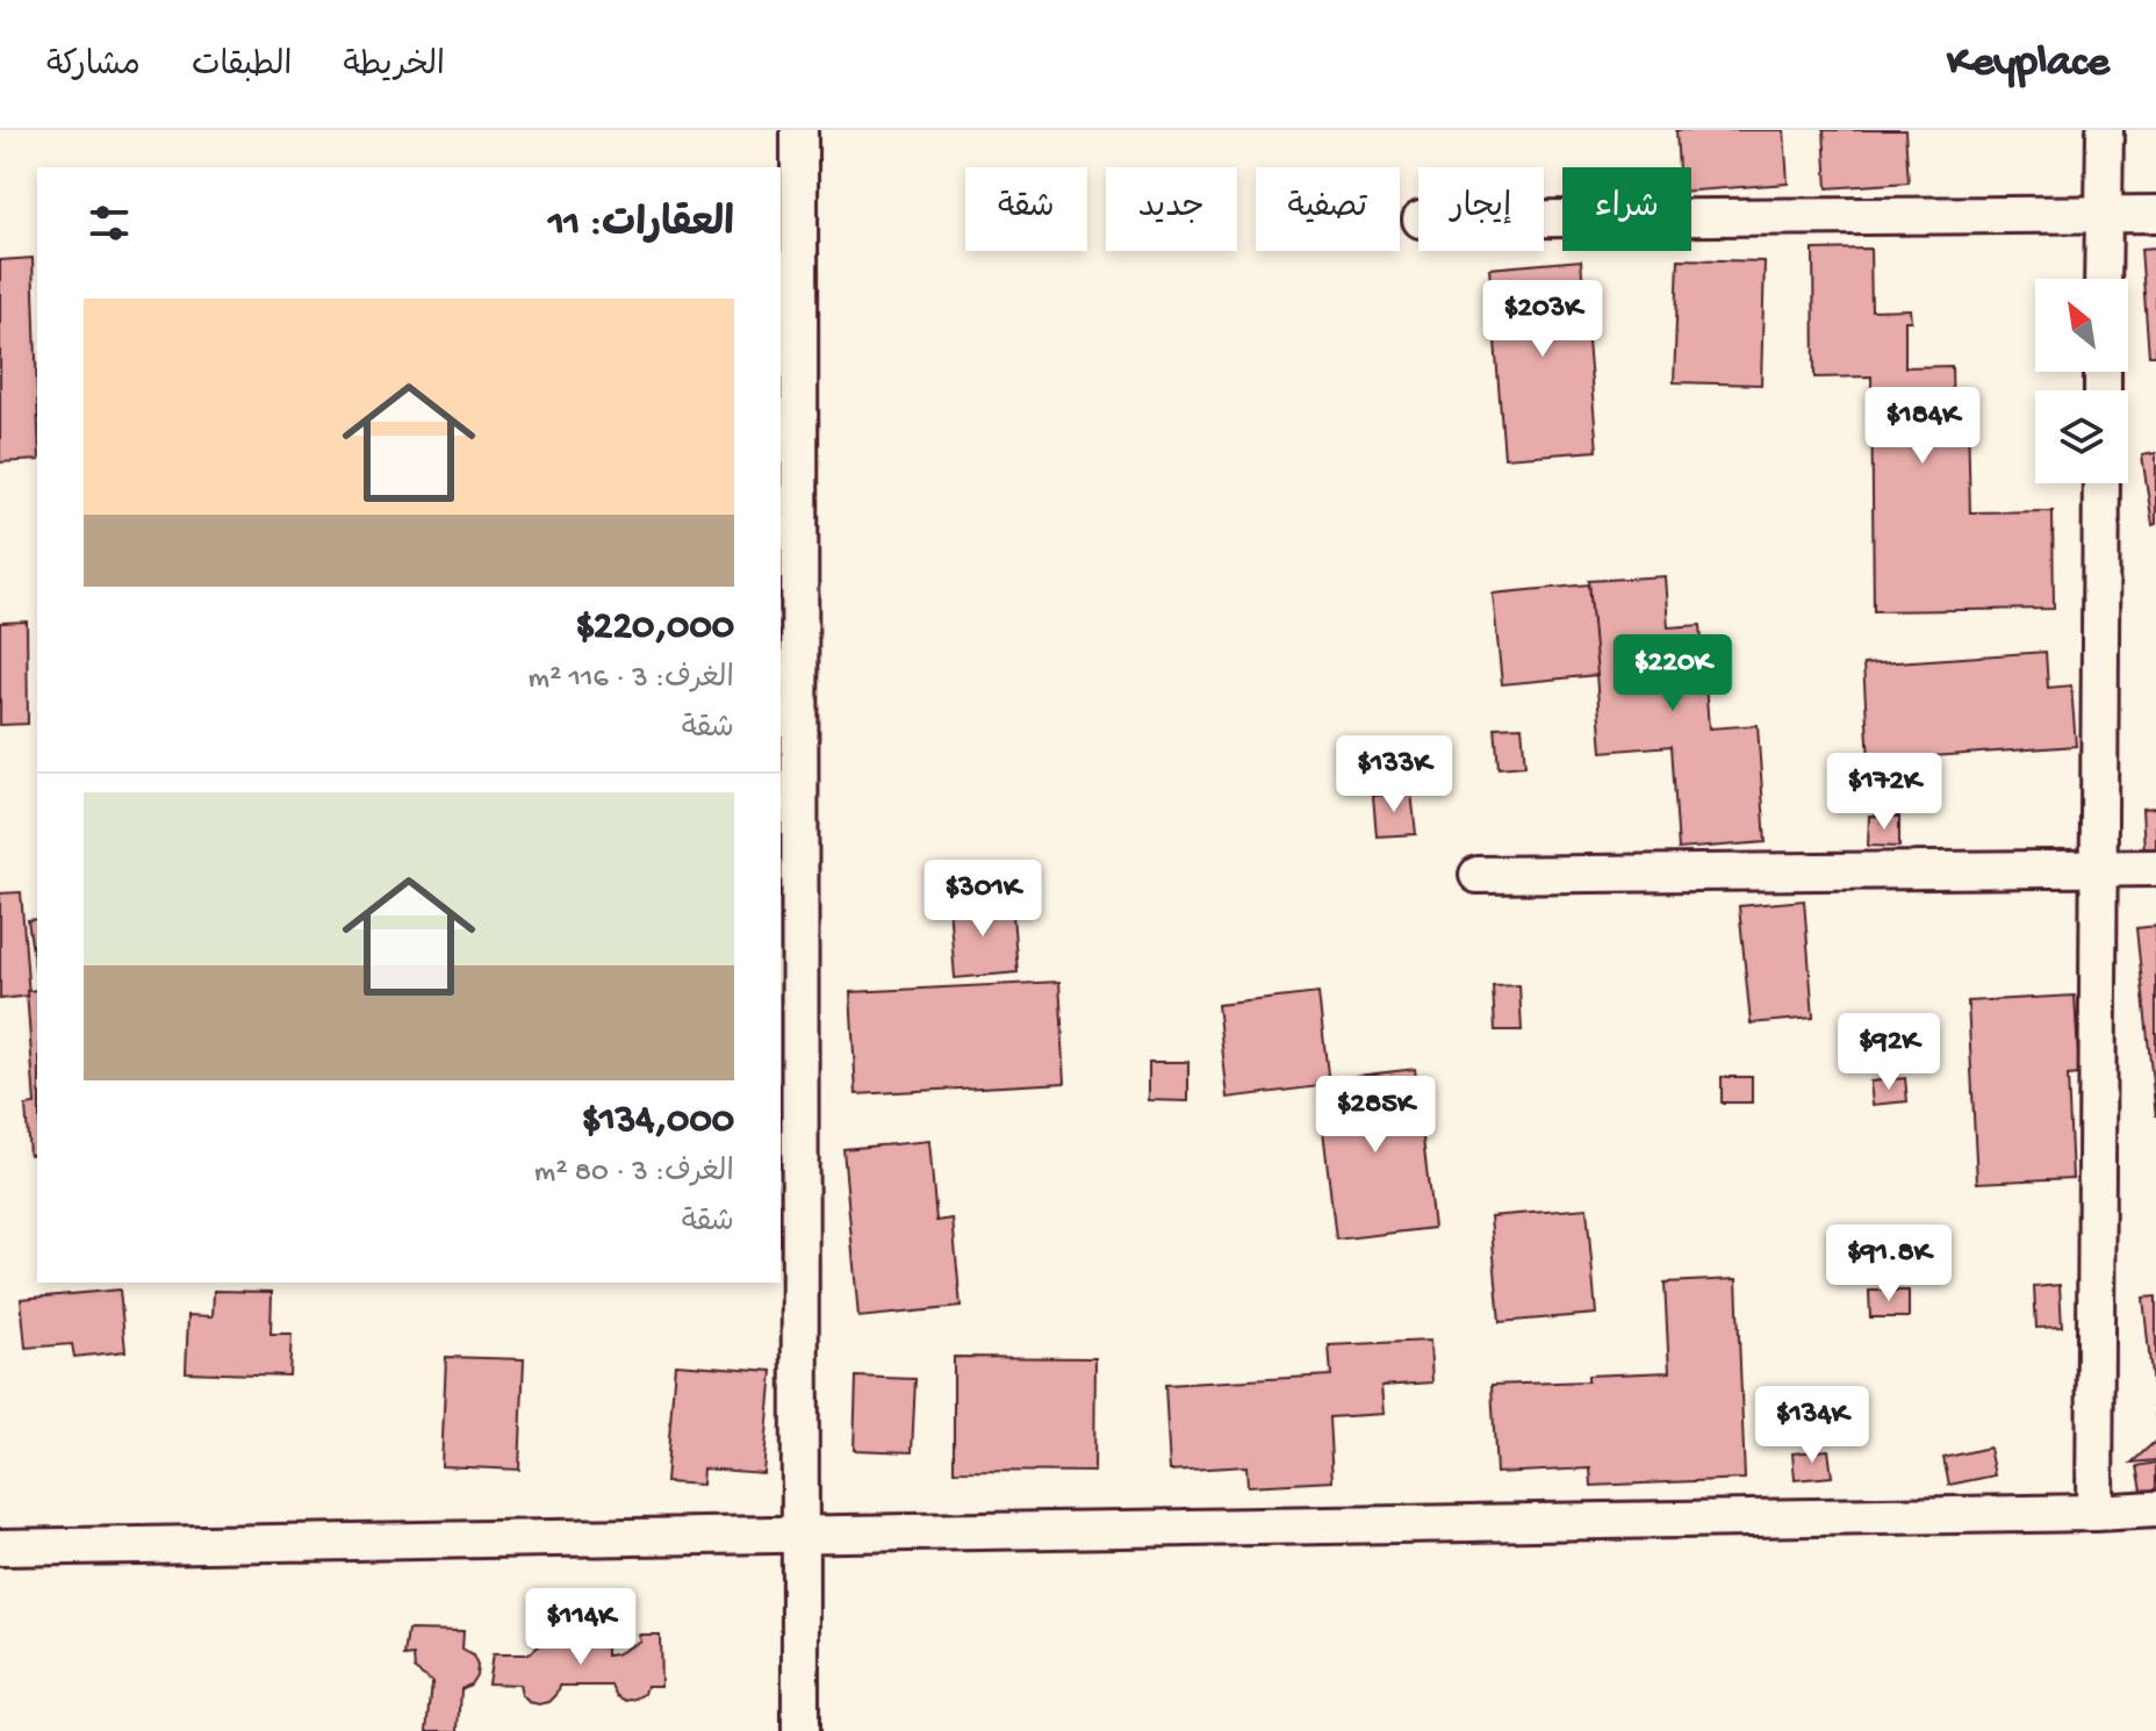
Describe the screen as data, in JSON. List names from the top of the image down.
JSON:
{
  "north": "top left",
  "page": {
    "header": "Keyplace",
    "nav": ["الخريطة", "الطبقات", "مشاركة"],
    "chip": [
      "شراء",
      "إيجار",
      "تصفية",
      "جديد",
      "شقة"
    ],
    "heading": "العقارات: 11",
    "list": [
      {
        "name": "$220,000",
        "note": "الغرف: 3 · 116 m² · شقة"
      },
      {
        "name": "$134,000",
        "note": "الغرف: 3 · 80 m² · شقة"
      }
    ],
    "price": [
      "$203K",
      "$184K",
      "$220K",
      "$133K",
      "$172K",
      "$301K",
      "$92K",
      "$285K",
      "$91.8K",
      "$134K",
      "$114K"
    ]
  }
}
